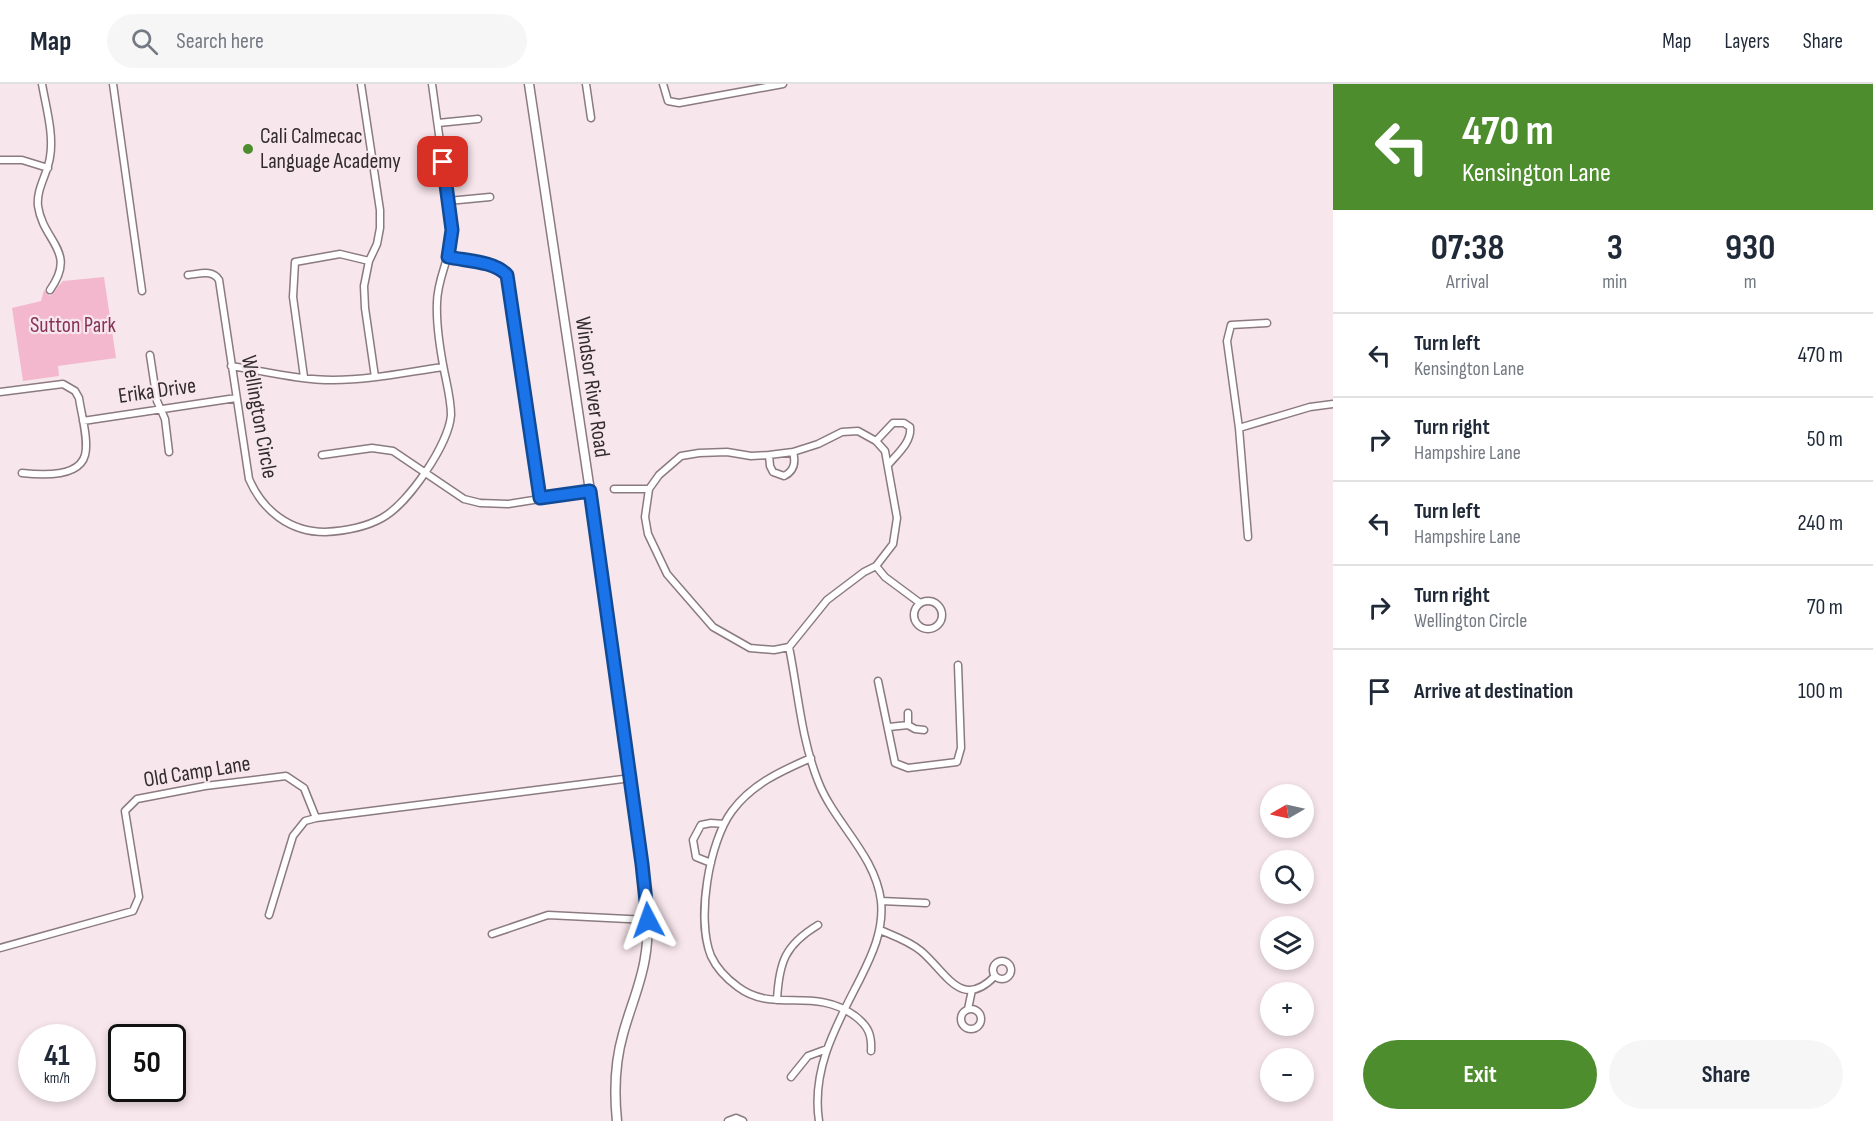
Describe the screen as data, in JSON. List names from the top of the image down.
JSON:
{
  "streets": {
    "main road": ["Windsor River Road"],
    "street": ["Erika Drive", "Wellington Circle", "Old Camp Lane"]
  },
  "crossings": [
    ["Erika Drive", "Wellington Circle"]
  ],
  "parks": ["Sutton Park"],
  "places": ["Cali Calmecac Language Academy"],
  "north": "left",
  "page": {
    "header": "Map",
    "search": "Search here",
    "nav": ["Map", "Layers", "Share"],
    "turn": ["470 m", "Kensington Lane"],
    "eta": [
      "07:38",
      "Arrival",
      "3",
      "min",
      "930",
      "m"
    ],
    "list": [
      {
        "name": "Turn left",
        "note": "Kensington Lane",
        "value": "470 m"
      },
      {
        "name": "Turn right",
        "note": "Hampshire Lane",
        "value": "50 m"
      },
      {
        "name": "Turn left",
        "note": "Hampshire Lane",
        "value": "240 m"
      },
      {
        "name": "Turn right",
        "note": "Wellington Circle",
        "value": "70 m"
      },
      {
        "name": "Arrive at destination",
        "value": "100 m"
      }
    ],
    "map_buttons": ["+", "−"],
    "speed": "41 km/h",
    "limit": "50",
    "buttons": ["Exit", "Share"]
  }
}
